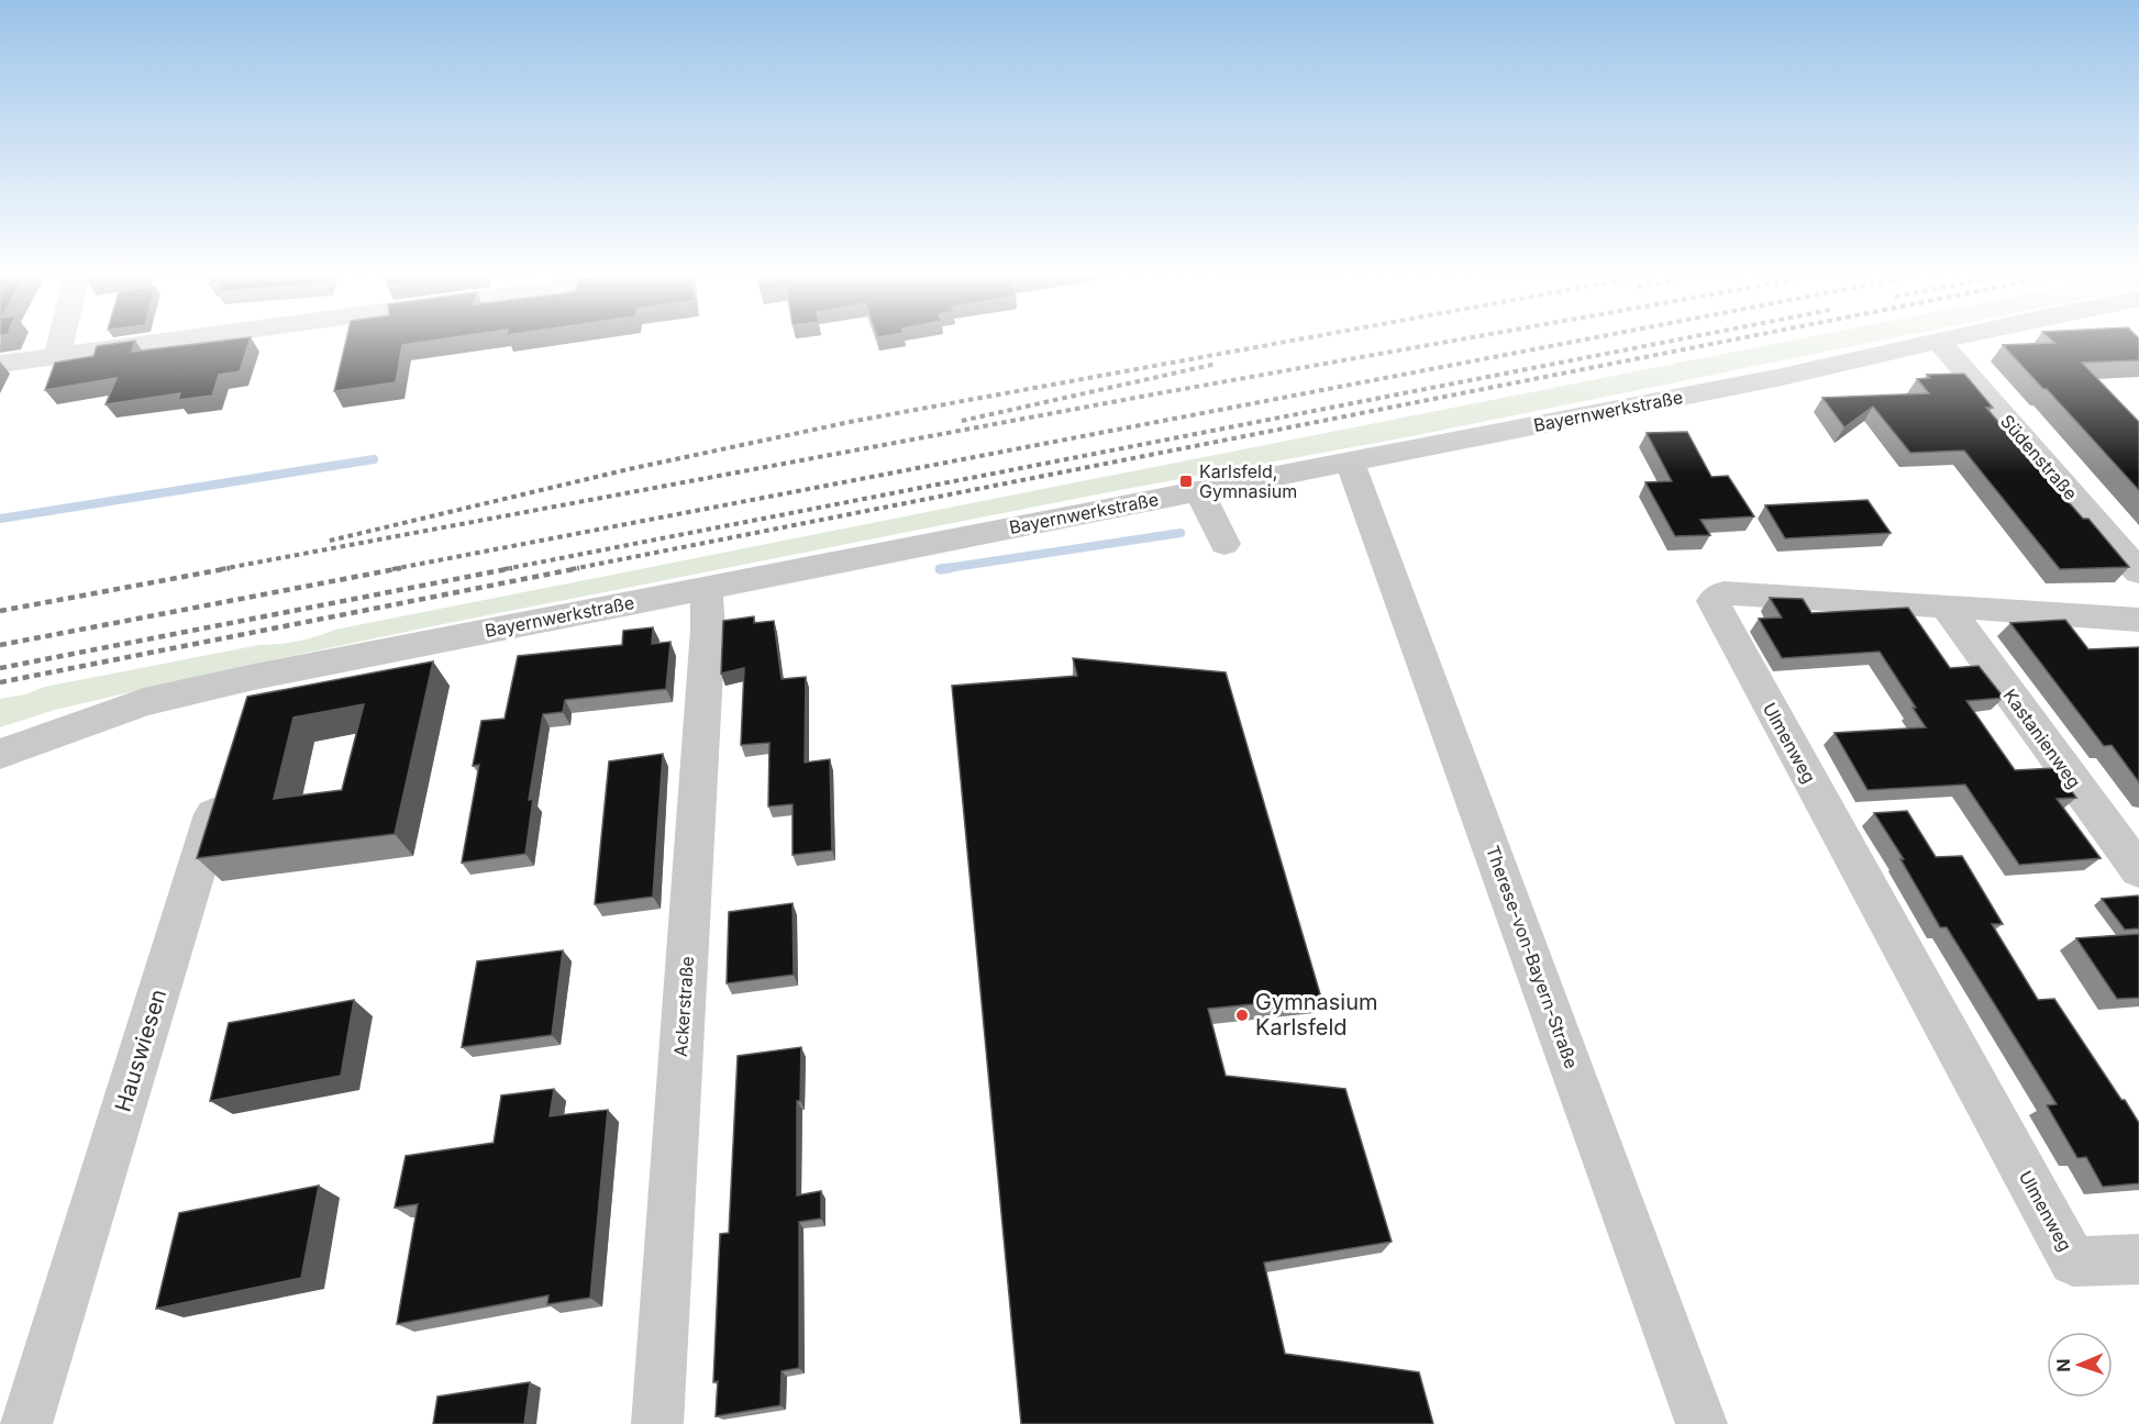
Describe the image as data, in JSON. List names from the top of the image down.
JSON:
{
  "streets": {
    "street": [
      "Bayernwerkstraße",
      "Südenstraße",
      "Kastanienweg",
      "Ulmenweg",
      "Therese-von-Bayern-Straße",
      "Ackerstraße",
      "Hauswiesen"
    ]
  },
  "crossings": [
    ["Bayernwerkstraße", "Südenstraße"],
    ["Bayernwerkstraße", "Therese-von-Bayern-Straße"],
    ["Bayernwerkstraße", "Ackerstraße"],
    ["Kastanienweg", "Ulmenweg"]
  ],
  "places": {
    "transit": ["Karlsfeld, Gymnasium"],
    "other": ["Gymnasium Karlsfeld"]
  },
  "north": "left"
}
